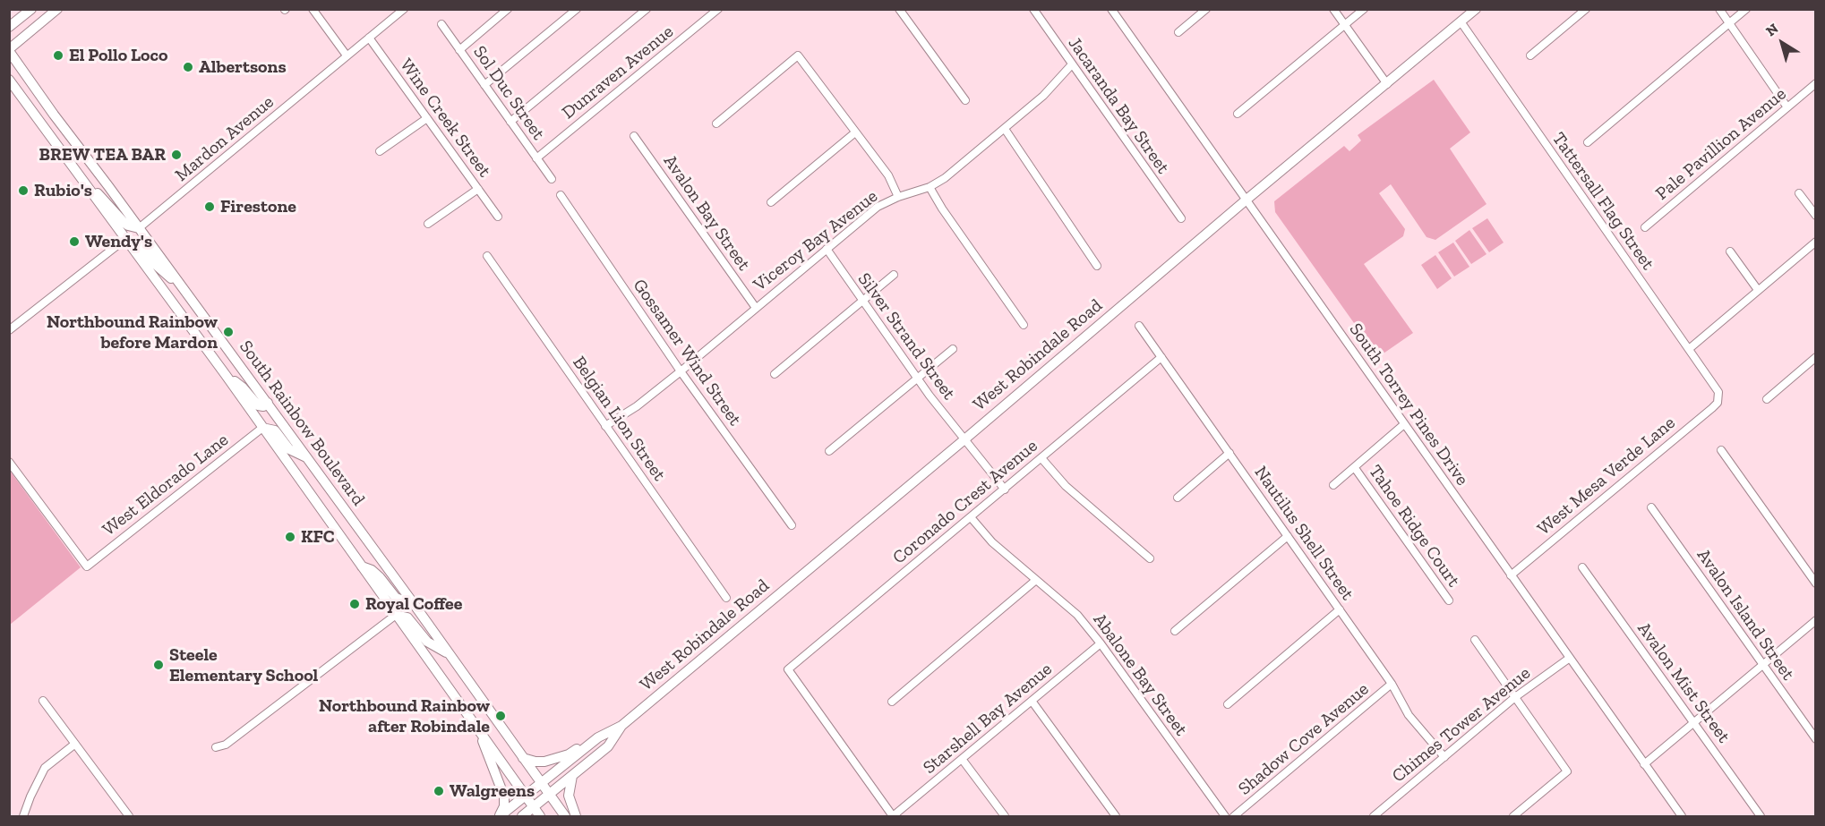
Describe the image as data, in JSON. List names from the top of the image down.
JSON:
{
  "streets": {
    "main road": ["West Robindale Road", "South Rainbow Boulevard"],
    "street": [
      "Dunraven Avenue",
      "Sol Duc Street",
      "Jacaranda Bay Street",
      "Wine Creek Street",
      "Mardon Avenue",
      "Pale Pavillion Avenue",
      "Tattersall Flag Street",
      "Avalon Bay Street",
      "Viceroy Bay Avenue",
      "Silver Strand Street",
      "Gossamer Wind Street",
      "South Torrey Pines Drive",
      "Belgian Lion Street",
      "West Mesa Verde Lane",
      "West Eldorado Lane",
      "Coronado Crest Avenue",
      "Tahoe Ridge Court",
      "Nautilus Shell Street",
      "Avalon Island Street",
      "Abalone Bay Street",
      "Avalon Mist Street",
      "Starshell Bay Avenue",
      "Chimes Tower Avenue",
      "Shadow Cove Avenue"
    ]
  },
  "crossings": [
    ["Dunraven Avenue", "Sol Duc Street"],
    ["Jacaranda Bay Street", "Viceroy Bay Avenue"],
    ["Wine Creek Street", "Mardon Avenue"],
    ["Mardon Avenue", "South Rainbow Boulevard"],
    ["Tattersall Flag Street", "West Robindale Road"],
    ["Tattersall Flag Street", "West Mesa Verde Lane"],
    ["Avalon Bay Street", "Viceroy Bay Avenue"],
    ["Viceroy Bay Avenue", "Silver Strand Street"],
    ["Viceroy Bay Avenue", "Gossamer Wind Street"],
    ["Viceroy Bay Avenue", "Belgian Lion Street"],
    ["Silver Strand Street", "West Robindale Road"],
    ["Silver Strand Street", "Coronado Crest Avenue"],
    ["West Robindale Road", "South Torrey Pines Drive"],
    ["West Robindale Road", "South Rainbow Boulevard"],
    ["South Torrey Pines Drive", "West Mesa Verde Lane"],
    ["South Torrey Pines Drive", "Chimes Tower Avenue"],
    ["South Rainbow Boulevard", "West Eldorado Lane"],
    ["Coronado Crest Avenue", "Nautilus Shell Street"],
    ["Coronado Crest Avenue", "Abalone Bay Street"],
    ["Coronado Crest Avenue", "Starshell Bay Avenue"],
    ["Nautilus Shell Street", "Chimes Tower Avenue"],
    ["Nautilus Shell Street", "Shadow Cove Avenue"],
    ["Abalone Bay Street", "Starshell Bay Avenue"]
  ],
  "places": [
    "El Pollo Loco",
    "Albertsons",
    "BREW TEA BAR",
    "Rubio's",
    "Firestone",
    "Wendy's",
    "Northbound Rainbow before Mardon",
    "KFC",
    "Royal Coffee",
    "Steele Elementary School",
    "Northbound Rainbow after Robindale",
    "Walgreens"
  ],
  "north": "top left"
}
